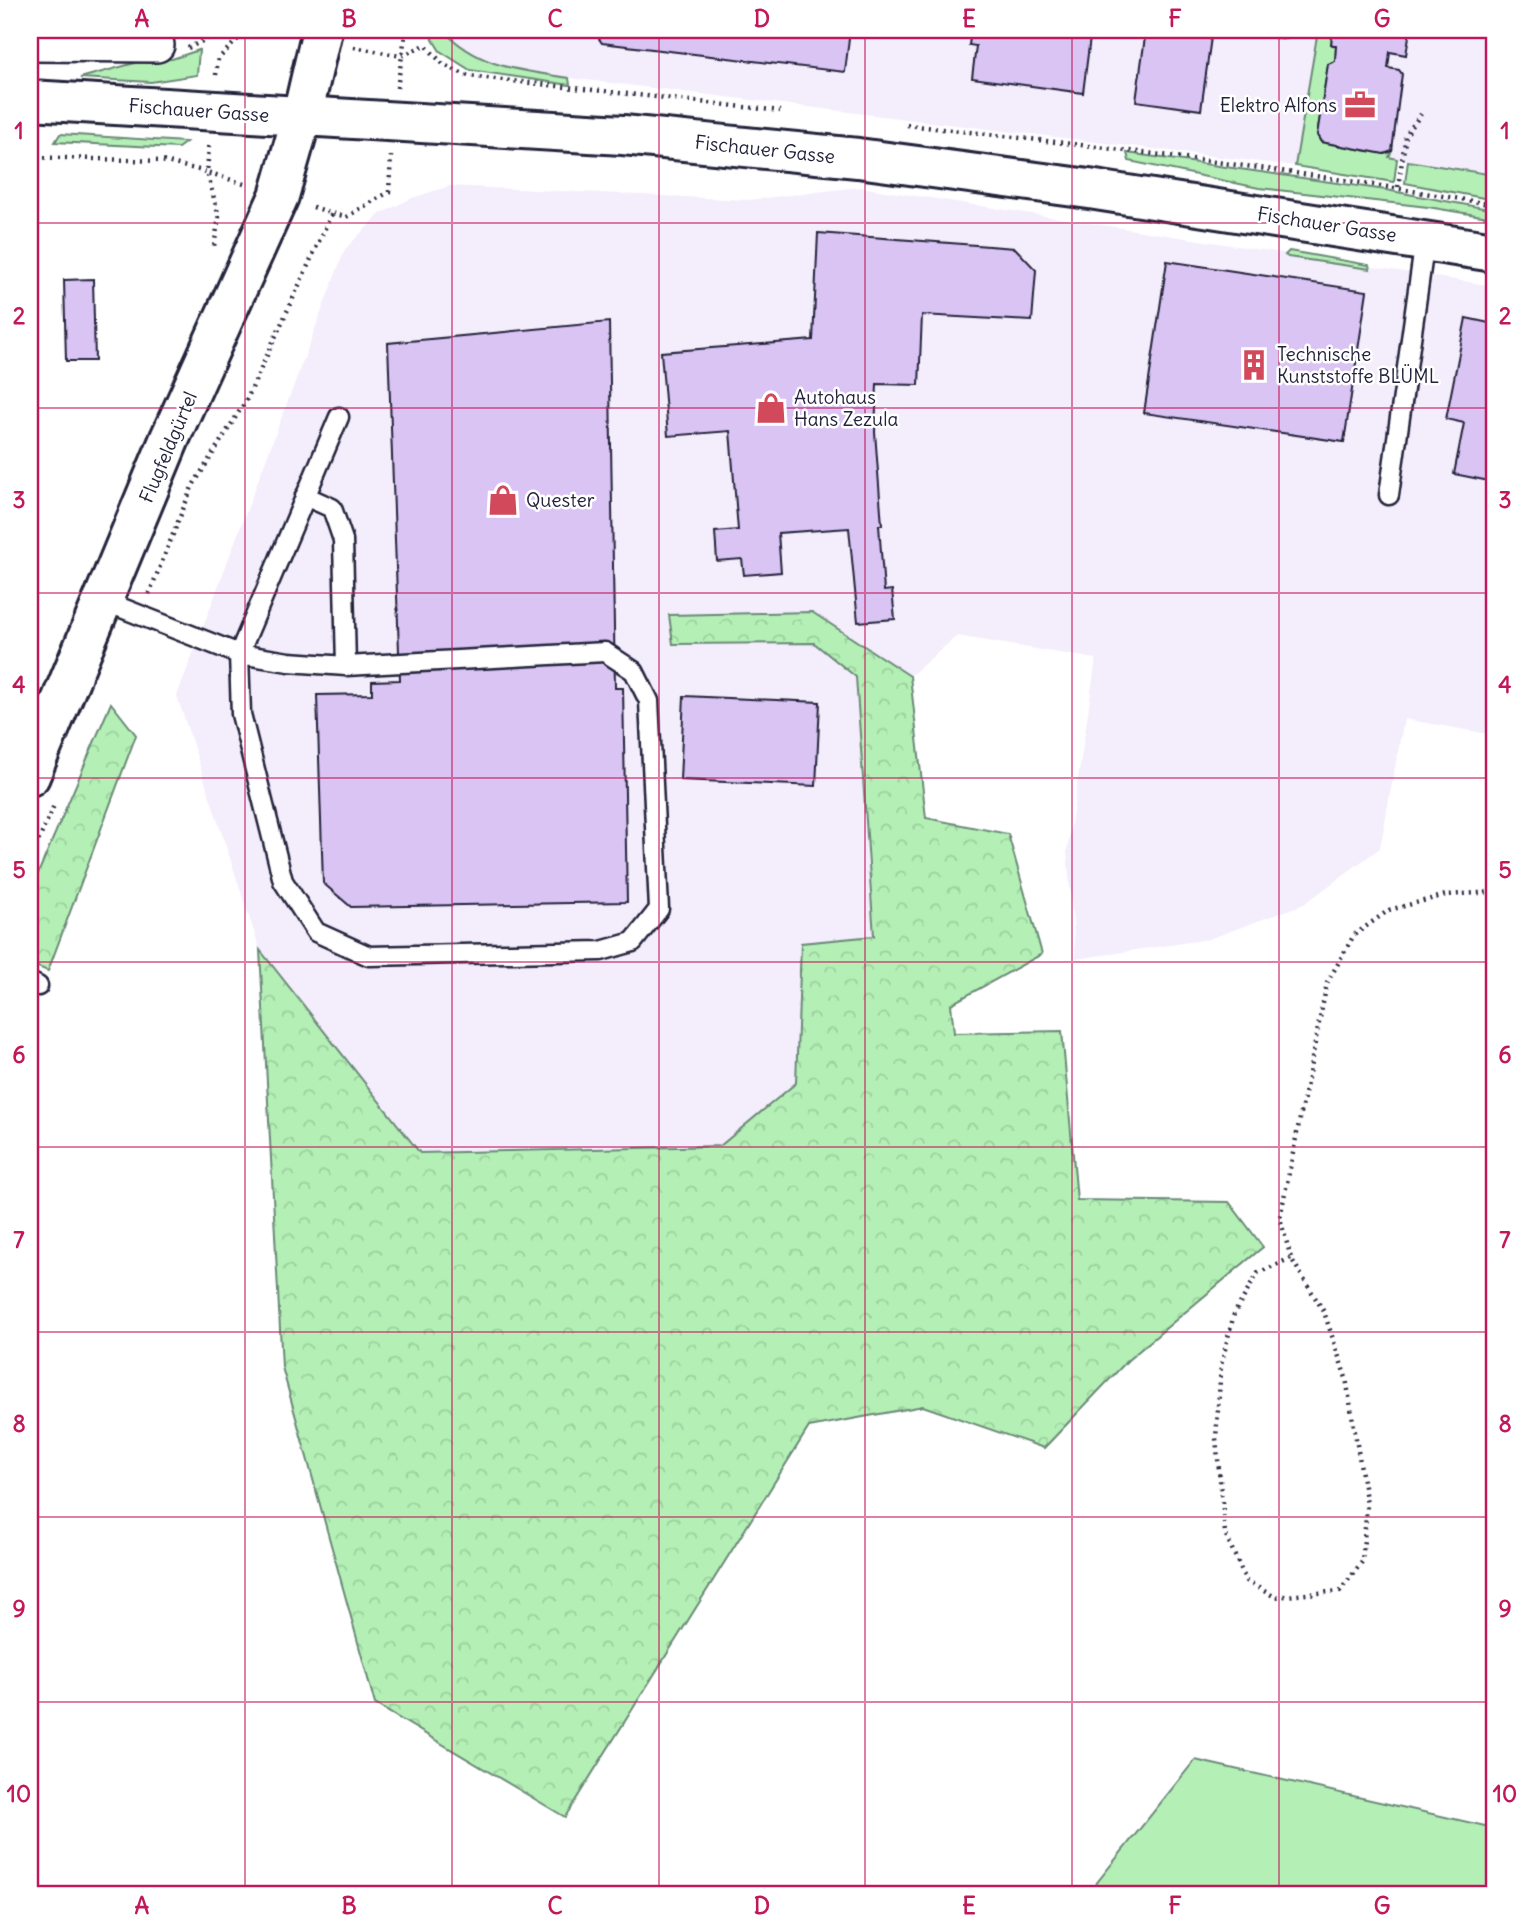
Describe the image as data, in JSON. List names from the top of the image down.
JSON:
{
  "streets": {
    "main road": ["Fischauer Gasse", "Flugfeldgürtel"]
  },
  "crossings": [
    ["Fischauer Gasse", "Flugfeldgürtel"]
  ],
  "places": {
    "office": ["Elektro Alfons"],
    "building": ["Technische Kunststoffe BLÜML"],
    "shop": ["Autohaus Hans Zezula", "Quester"]
  },
  "grid": {
    "columns": [
      "A",
      "B",
      "C",
      "D",
      "E",
      "F",
      "G"
    ],
    "rows": [
      "1",
      "2",
      "3",
      "4",
      "5",
      "6",
      "7",
      "8",
      "9",
      "10"
    ]
  }
}
